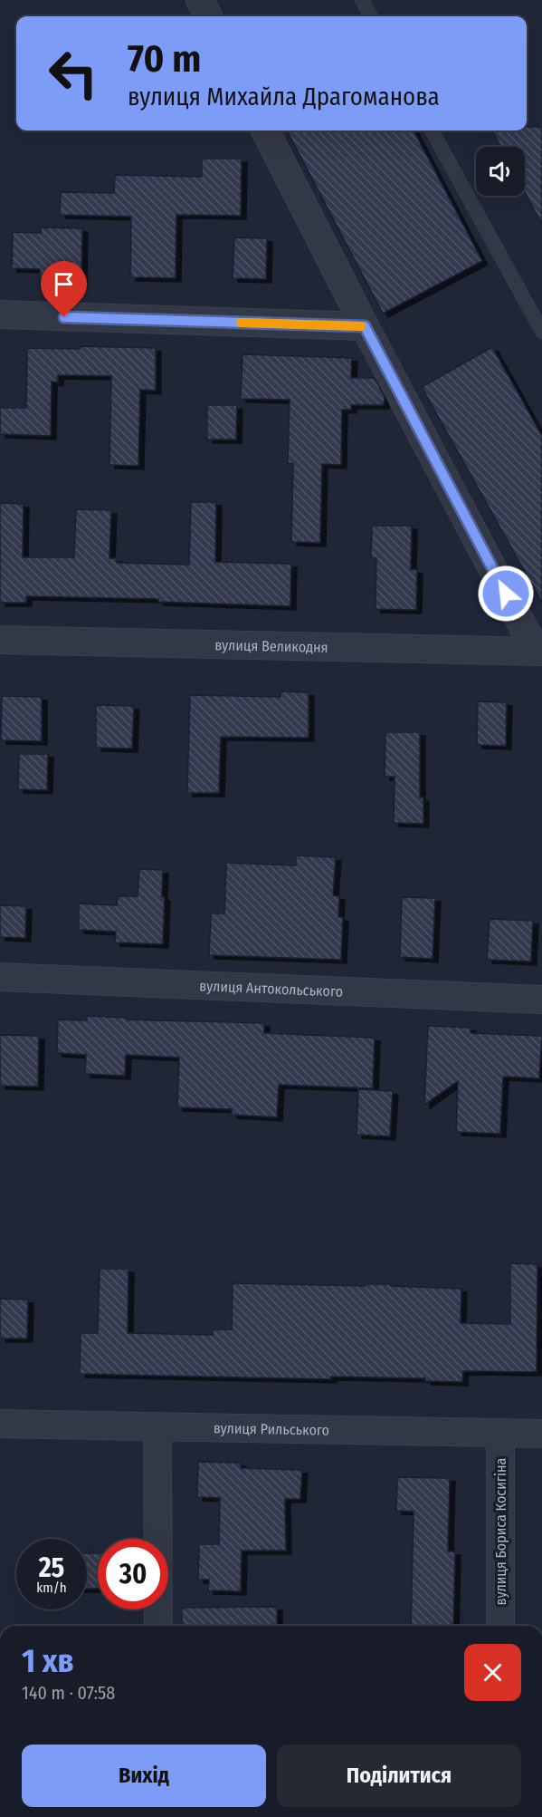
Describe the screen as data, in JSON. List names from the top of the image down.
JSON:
{
  "streets": {
    "street": [
      "вулиця Великодня",
      "вулиця Антокольського",
      "вулиця Рильського",
      "вулиця Бориса Косигіна"
    ]
  },
  "crossings": [
    ["вулиця Рильського", "вулиця Бориса Косигіна"]
  ],
  "page": {
    "turn": ["70 m", "вулиця Михайла Драгоманова"],
    "speed": "25 km/h",
    "limit": "30",
    "heading": ["1 хв", "140 m · 07:58"],
    "buttons": ["Вихід", "Поділитися"]
  }
}
